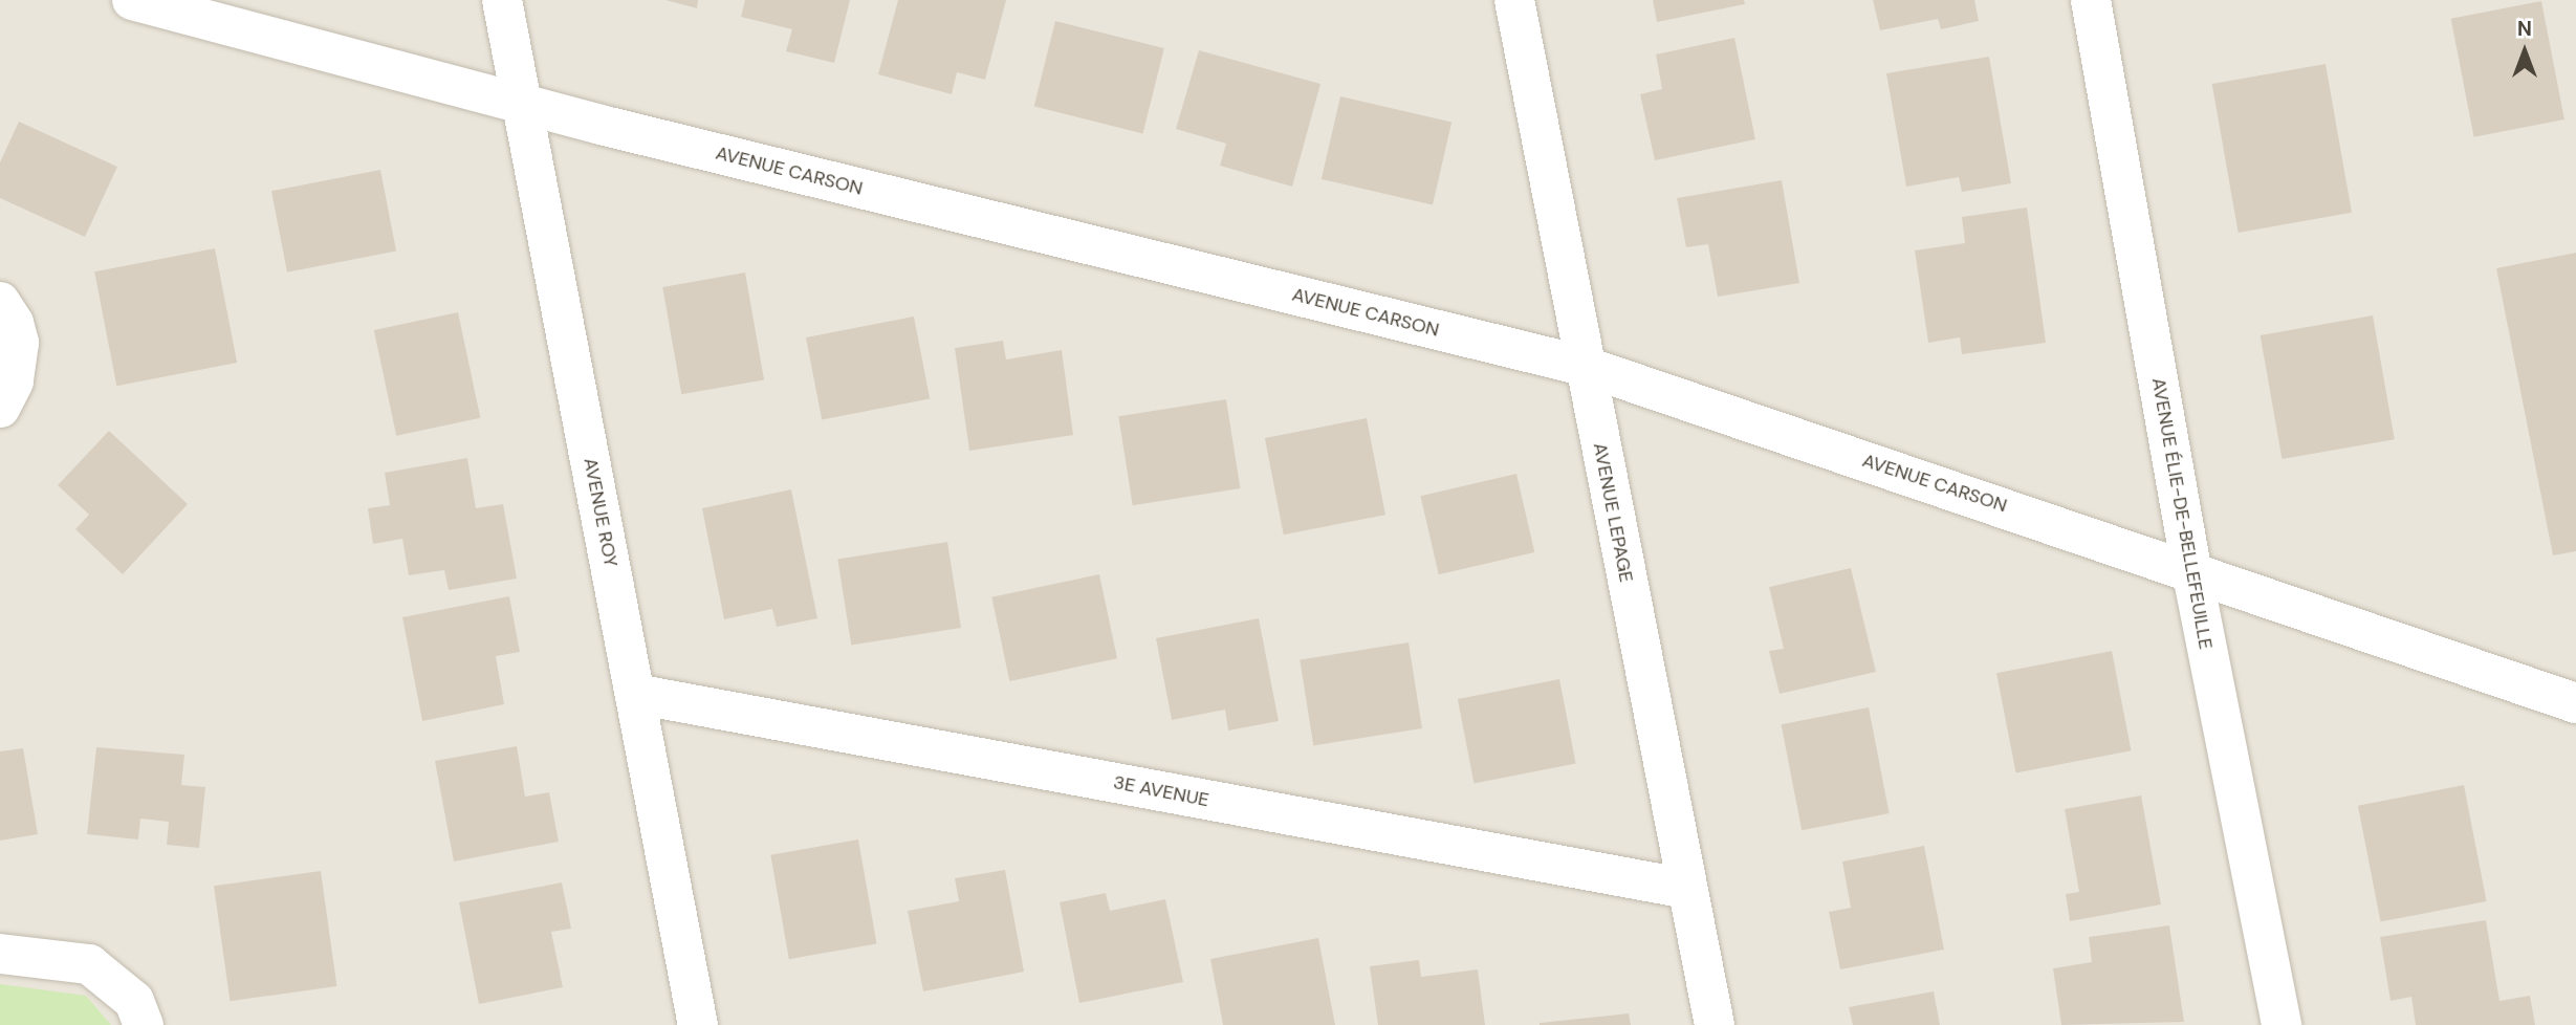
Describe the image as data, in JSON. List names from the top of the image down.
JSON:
{
  "streets": {
    "street": [
      "AVENUE CARSON",
      "AVENUE ROY",
      "AVENUE LEPAGE",
      "AVENUE ÉLIE-DE-BELLEFEUILLE",
      "3E AVENUE"
    ]
  },
  "crossings": [
    ["AVENUE CARSON", "AVENUE ROY"],
    ["AVENUE CARSON", "AVENUE LEPAGE"],
    ["AVENUE CARSON", "AVENUE ÉLIE-DE-BELLEFEUILLE"],
    ["AVENUE ROY", "3E AVENUE"],
    ["AVENUE LEPAGE", "3E AVENUE"]
  ],
  "north": "top"
}
